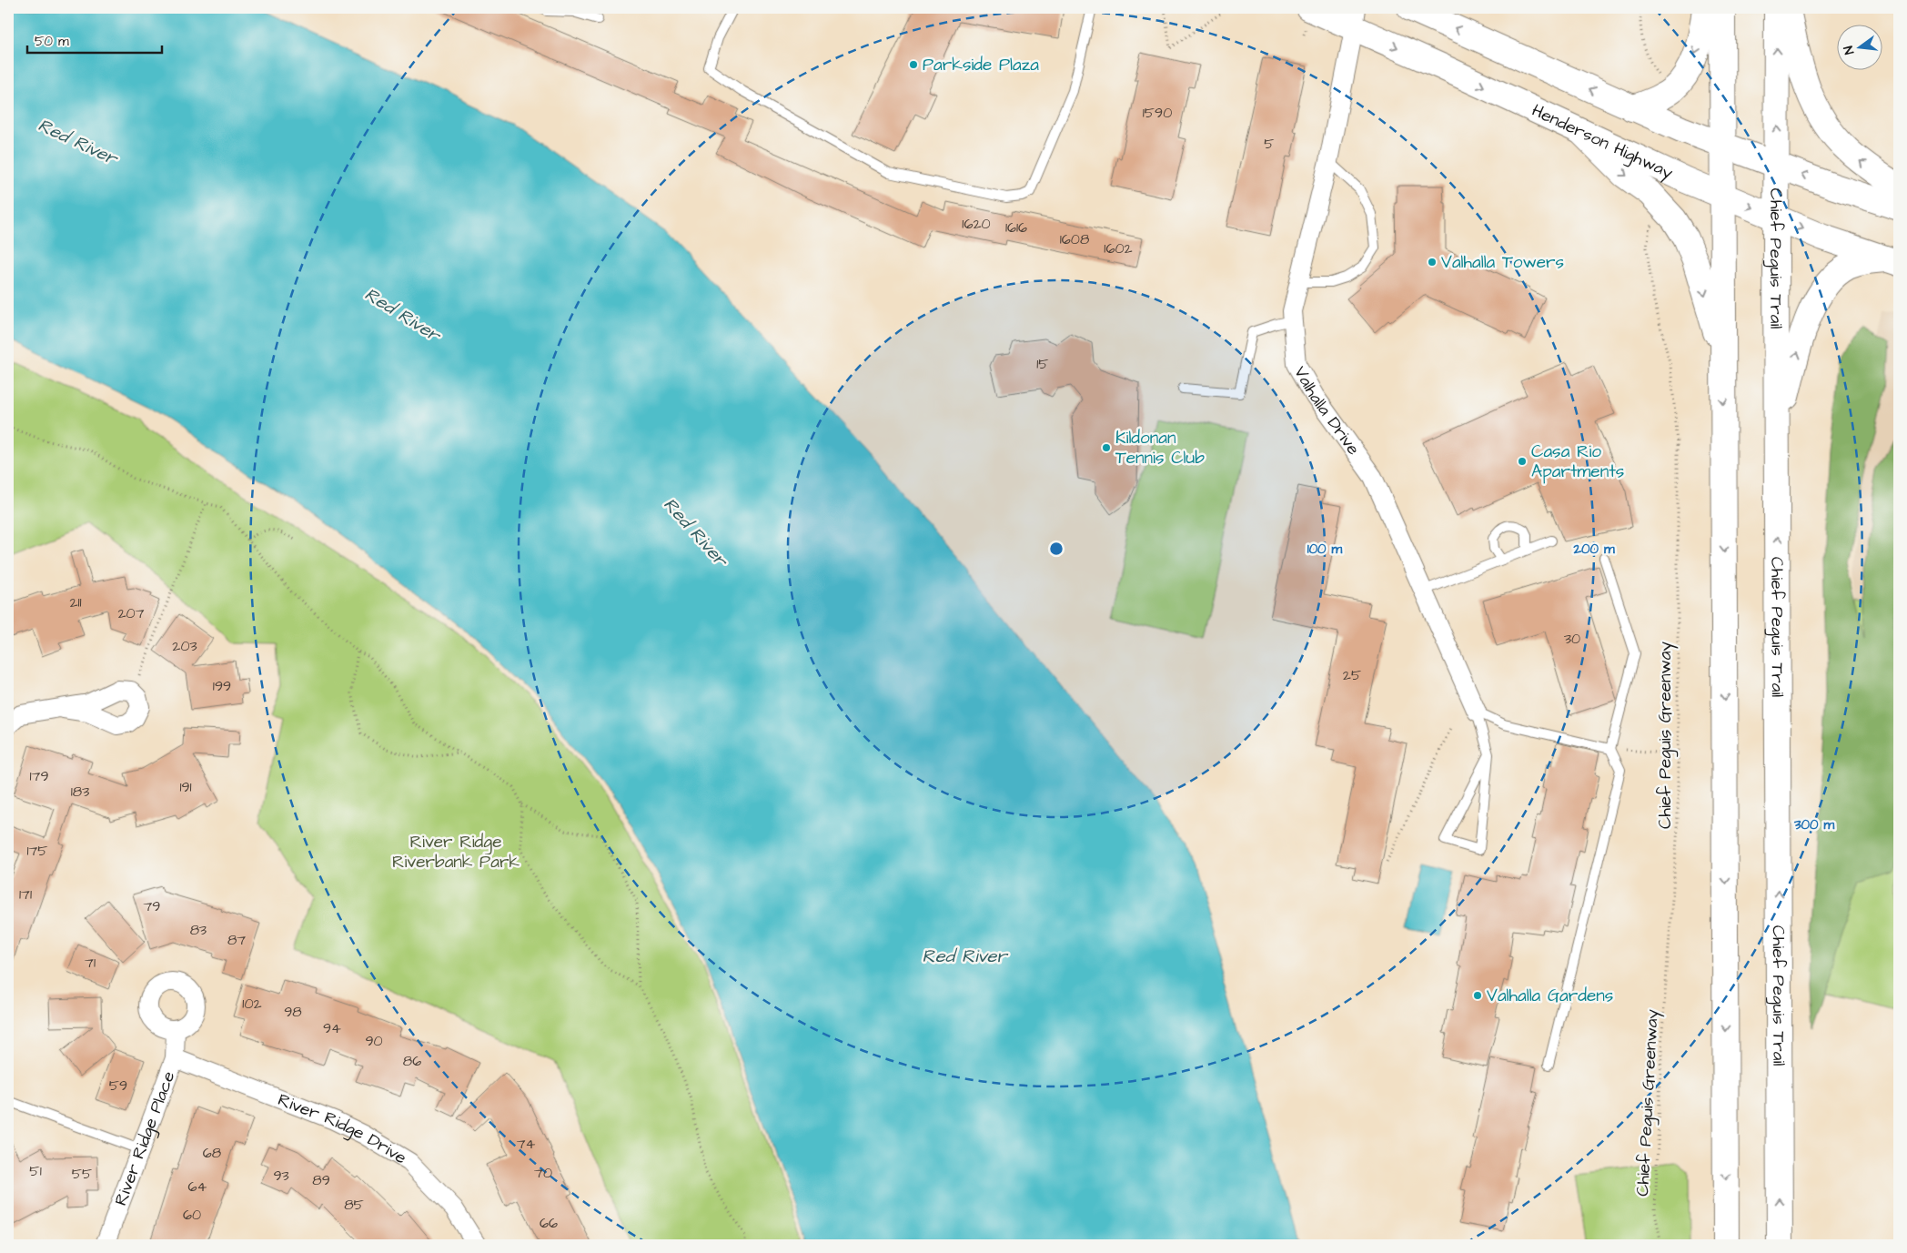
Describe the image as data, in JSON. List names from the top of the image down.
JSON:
{
  "streets": {
    "main road": ["Henderson Highway", "Chief Peguis Trail"],
    "street": ["Valhalla Drive", "River Ridge Drive", "River Ridge Place"],
    "path": ["Chief Peguis Greenway"]
  },
  "crossings": [
    ["Henderson Highway", "Chief Peguis Trail"],
    ["Henderson Highway", "Valhalla Drive"],
    ["River Ridge Drive", "River Ridge Place"]
  ],
  "water": ["Red River"],
  "parks": ["River Ridge Riverbank Park"],
  "places": [
    "Parkside Plaza",
    "Valhalla Towers",
    "Kildonan Tennis Club",
    "Casa Rio Apartments",
    "Valhalla Gardens"
  ],
  "house_numbers": [
    "1590",
    "5",
    "1620",
    "1616",
    "1608",
    "1602",
    "15",
    "211",
    "207",
    "30",
    "203",
    "25",
    "199",
    "179",
    "191",
    "183",
    "175",
    "171",
    "79",
    "83",
    "87",
    "71",
    "102",
    "98",
    "94",
    "90",
    "86",
    "59",
    "74",
    "68",
    "51",
    "70",
    "55",
    "93",
    "89",
    "64",
    "85",
    "60",
    "66"
  ],
  "scale_bar": "50 m",
  "north": "left",
  "rings": ["100 m", "200 m", "300 m"]
}
